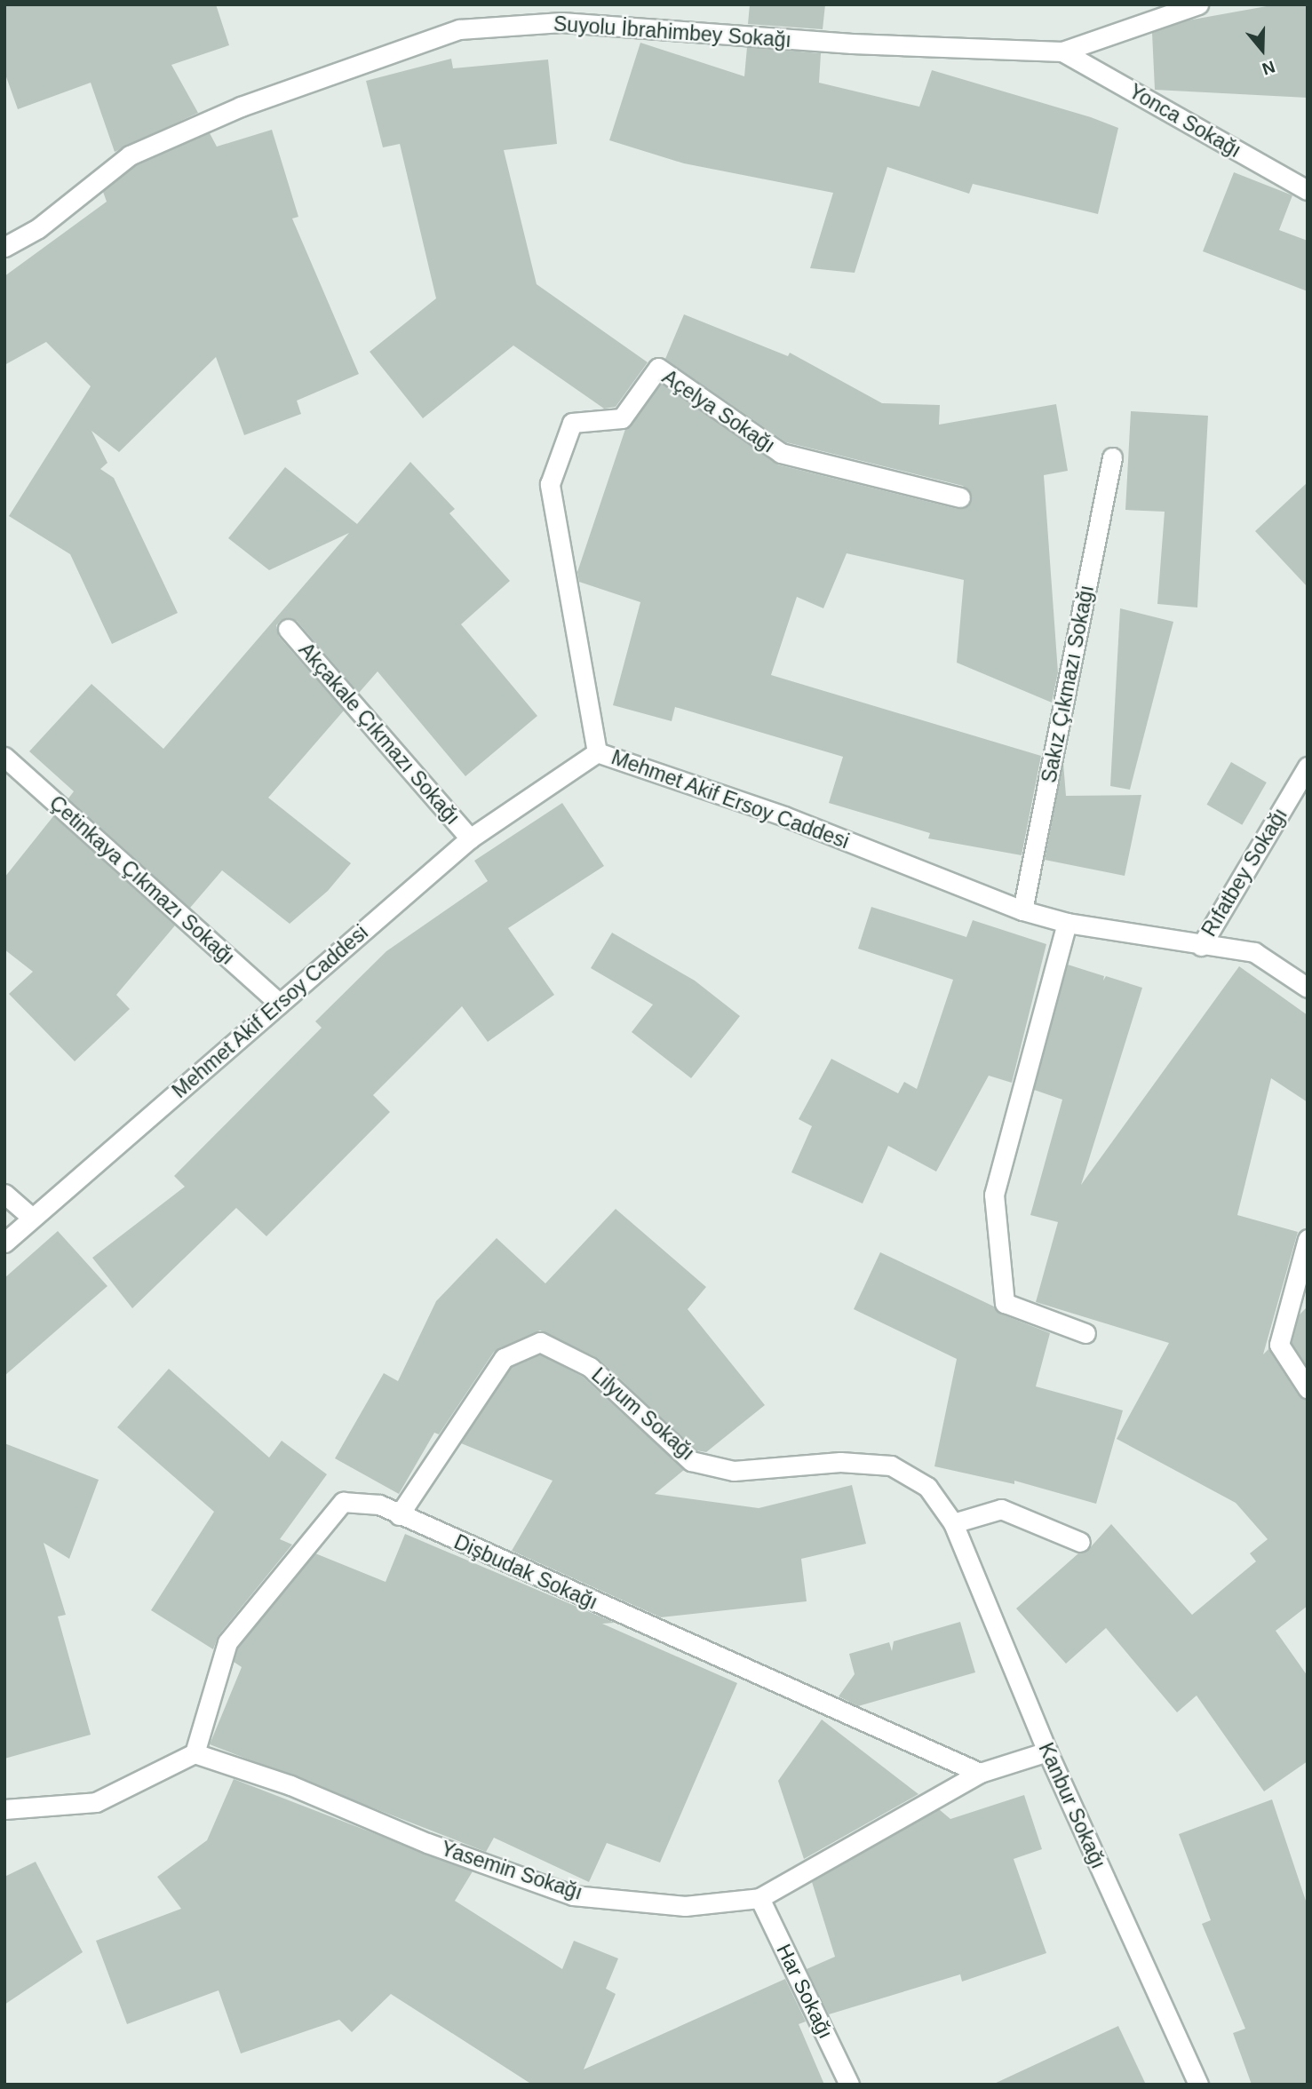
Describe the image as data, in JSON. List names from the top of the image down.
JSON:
{
  "streets": {
    "street": [
      "Suyolu İbrahimbey Sokağı",
      "Yonca Sokağı",
      "Açelya Sokağı",
      "Sakız Çıkmazı Sokağı",
      "Akçakale Çıkmazı Sokağı",
      "Mehmet Akif Ersoy Caddesi",
      "Rıfatbey Sokağı",
      "Çetinkaya Çıkmazı Sokağı",
      "Lilyum Sokağı",
      "Dişbudak Sokağı",
      "Kanbur Sokağı",
      "Yasemin Sokağı",
      "Har Sokağı"
    ]
  },
  "crossings": [
    ["Suyolu İbrahimbey Sokağı", "Yonca Sokağı"],
    ["Açelya Sokağı", "Mehmet Akif Ersoy Caddesi"],
    ["Sakız Çıkmazı Sokağı", "Mehmet Akif Ersoy Caddesi"],
    ["Akçakale Çıkmazı Sokağı", "Mehmet Akif Ersoy Caddesi"],
    ["Mehmet Akif Ersoy Caddesi", "Rıfatbey Sokağı"],
    ["Mehmet Akif Ersoy Caddesi", "Çetinkaya Çıkmazı Sokağı"],
    ["Lilyum Sokağı", "Dişbudak Sokağı"],
    ["Lilyum Sokağı", "Kanbur Sokağı"],
    ["Dişbudak Sokağı", "Yasemin Sokağı"],
    ["Kanbur Sokağı", "Yasemin Sokağı"],
    ["Yasemin Sokağı", "Har Sokağı"]
  ],
  "north": "bottom"
}
